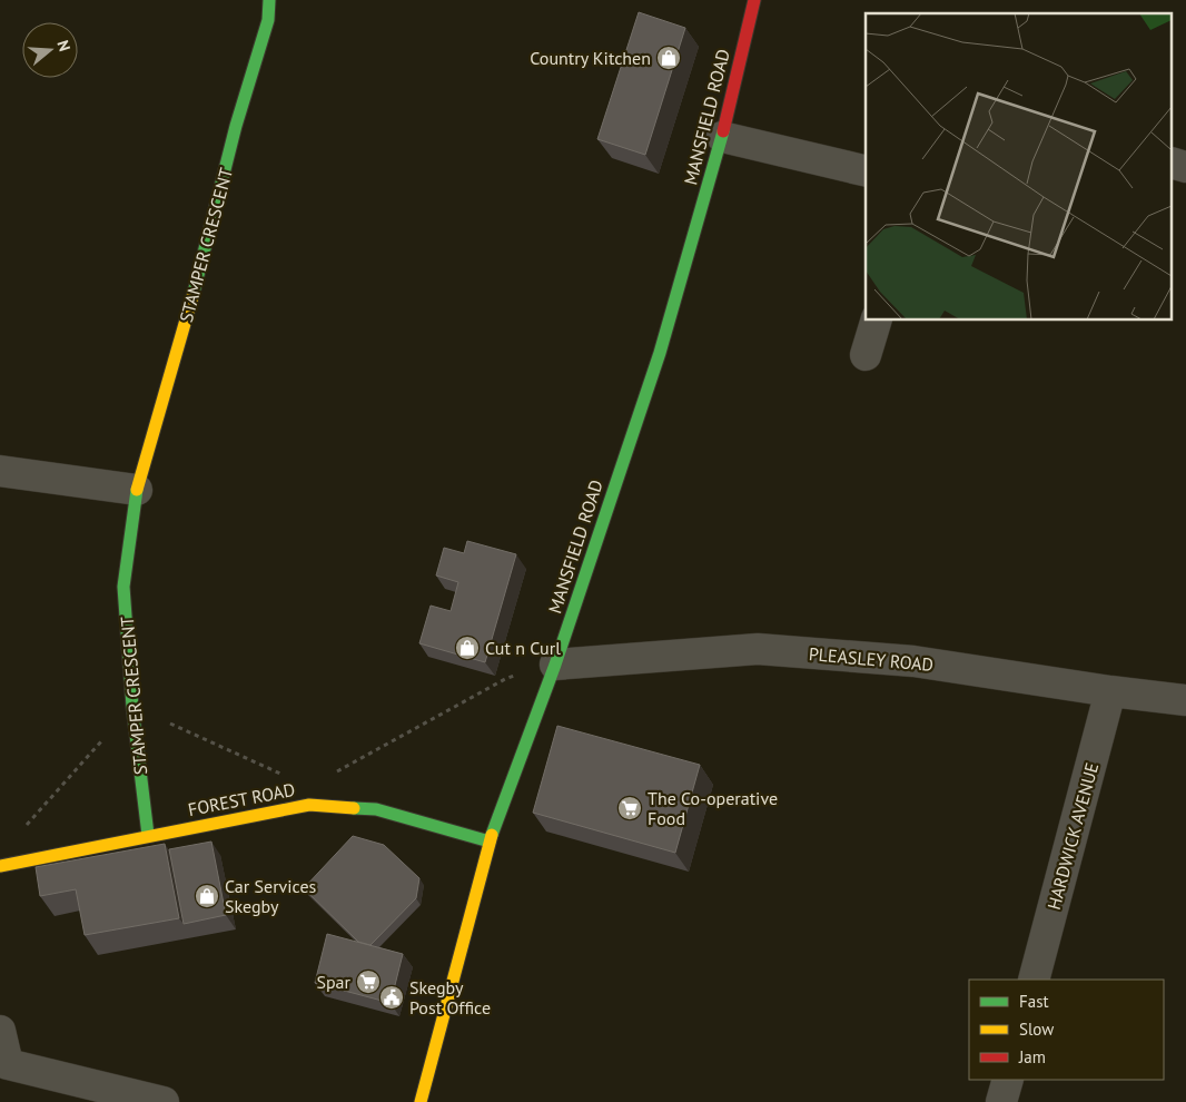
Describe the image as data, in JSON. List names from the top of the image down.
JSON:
{
  "streets": {
    "street": [
      "MANSFIELD ROAD",
      "STAMPER CRESCENT",
      "PLEASLEY ROAD",
      "FOREST ROAD",
      "HARDWICK AVENUE"
    ]
  },
  "crossings": [
    ["MANSFIELD ROAD", "PLEASLEY ROAD"],
    ["MANSFIELD ROAD", "FOREST ROAD"],
    ["STAMPER CRESCENT", "FOREST ROAD"],
    ["PLEASLEY ROAD", "HARDWICK AVENUE"]
  ],
  "places": {
    "shop": ["Country Kitchen", "Cut n Curl", "Car Services Skegby"],
    "supermarket": ["The Co-operative Food", "Spar"],
    "public building": ["Skegby Post Office"]
  },
  "legend": ["Fast", "Slow", "Jam"],
  "north": "right"
}
